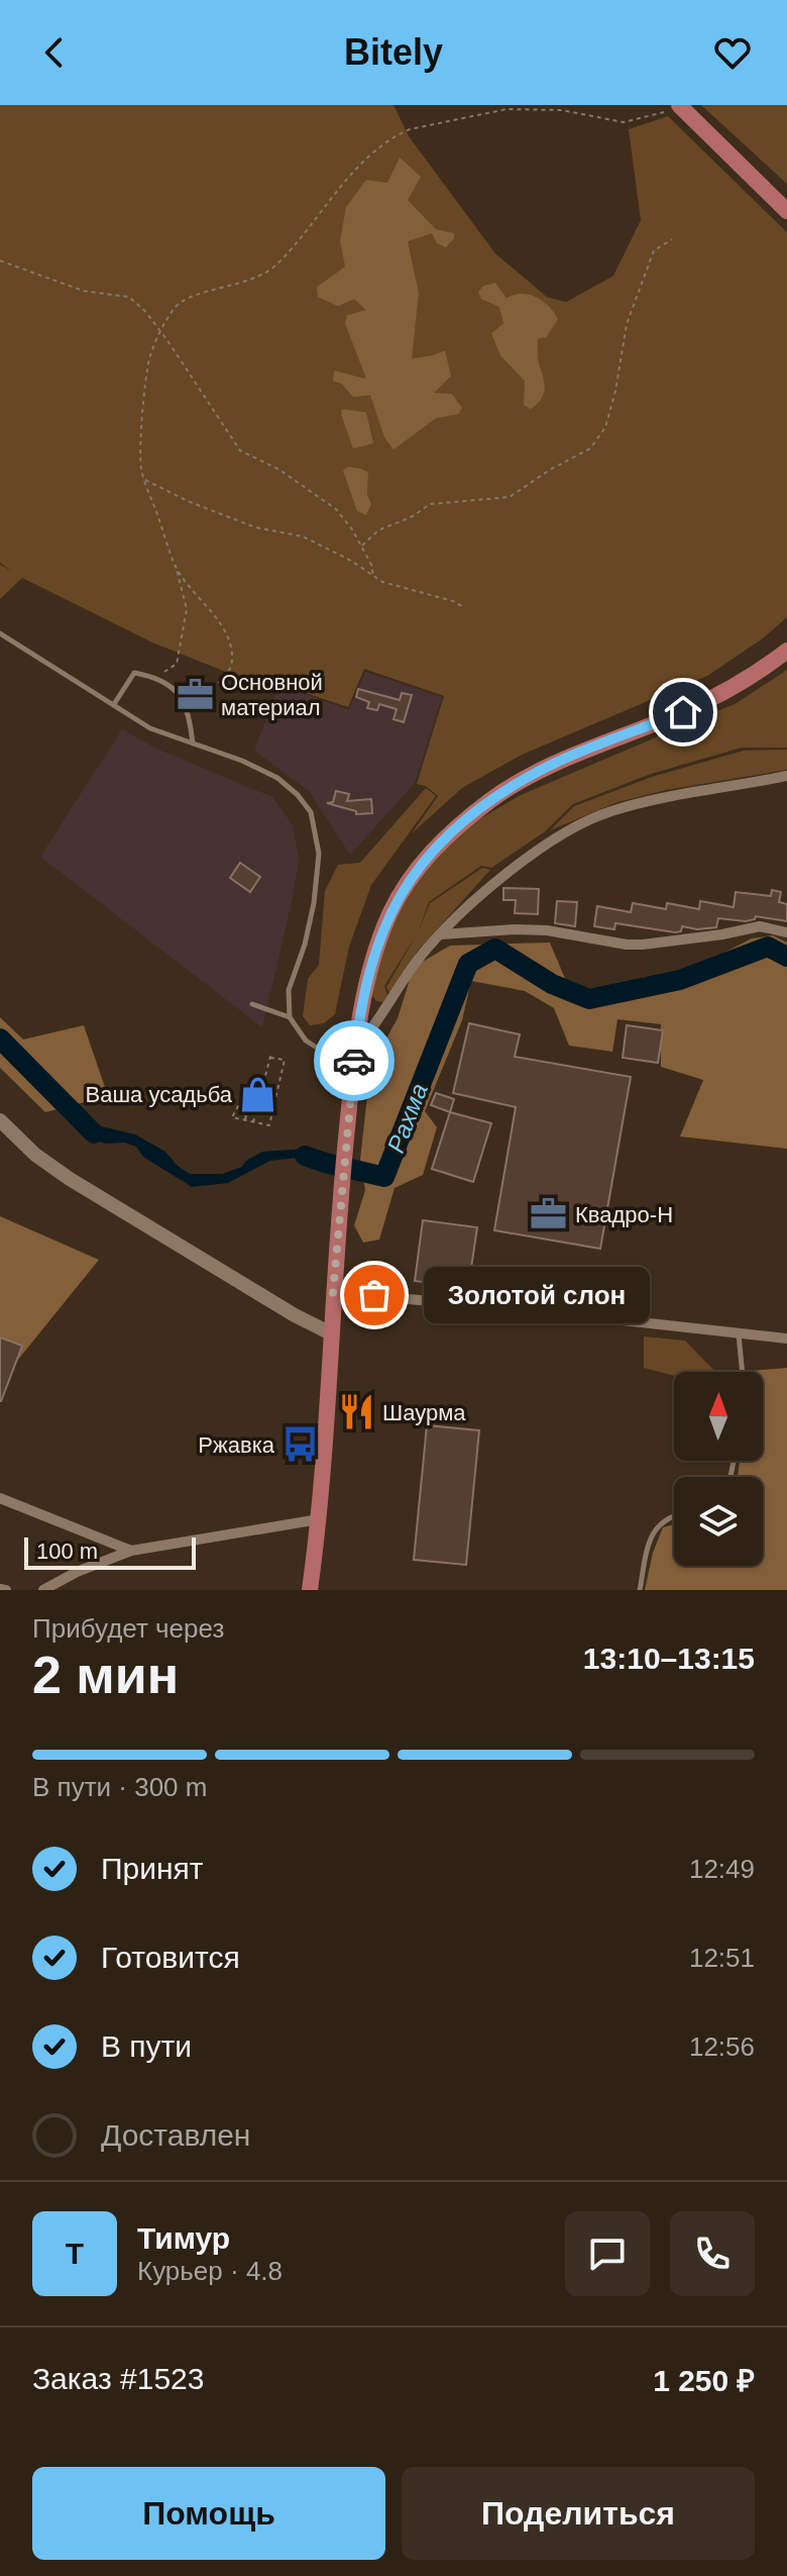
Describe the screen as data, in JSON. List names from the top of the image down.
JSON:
{
  "water": ["Рахма"],
  "places": {
    "office": ["Основной материал", "Квадро-Н"],
    "shop": ["Ваша усадьба"],
    "other": ["Золотой слон"],
    "restaurant": ["Шаурма"],
    "bus stop": ["Ржавка"]
  },
  "scale_bar": "100 m",
  "north": "top",
  "page": {
    "header": "Bitely",
    "bubble": "Золотой слон",
    "scale": "100 m",
    "heading": ["2 мин", "Прибудет через", "13:10–13:15"],
    "panel": [
      "Тимур",
      "Курьер · 4.8",
      "Заказ #1523",
      "1 250 ₽"
    ],
    "bar": "В пути · 300 m",
    "list": [
      ["Принят", "12:49"],
      ["Готовится", "12:51"],
      ["В пути", "12:56"],
      "Доставлен"
    ],
    "round": "Т",
    "buttons": ["Помощь", "Поделиться"]
  }
}
